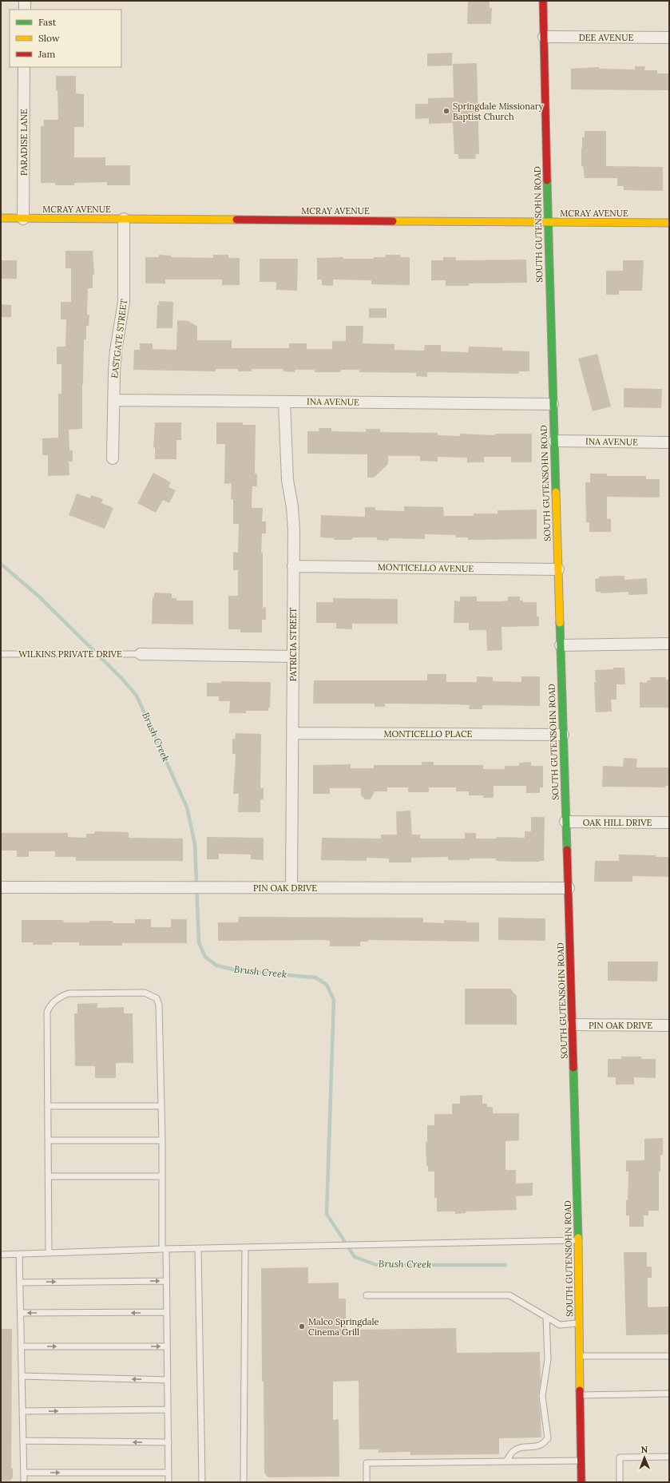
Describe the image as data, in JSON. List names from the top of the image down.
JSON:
{
  "streets": {
    "street": [
      "DEE AVENUE",
      "PARADISE LANE",
      "MCRAY AVENUE",
      "SOUTH GUTENSOHN ROAD",
      "EASTGATE STREET",
      "INA AVENUE",
      "MONTICELLO AVENUE",
      "PATRICIA STREET",
      "MONTICELLO PLACE",
      "OAK HILL DRIVE",
      "PIN OAK DRIVE"
    ],
    "lane": ["WILKINS PRIVATE DRIVE"]
  },
  "crossings": [
    ["DEE AVENUE", "SOUTH GUTENSOHN ROAD"],
    ["PARADISE LANE", "MCRAY AVENUE"],
    ["MCRAY AVENUE", "SOUTH GUTENSOHN ROAD"],
    ["MCRAY AVENUE", "EASTGATE STREET"],
    ["SOUTH GUTENSOHN ROAD", "INA AVENUE"],
    ["SOUTH GUTENSOHN ROAD", "MONTICELLO AVENUE"],
    ["SOUTH GUTENSOHN ROAD", "MONTICELLO PLACE"],
    ["SOUTH GUTENSOHN ROAD", "OAK HILL DRIVE"],
    ["SOUTH GUTENSOHN ROAD", "PIN OAK DRIVE"],
    ["EASTGATE STREET", "INA AVENUE"],
    ["INA AVENUE", "PATRICIA STREET"],
    ["MONTICELLO AVENUE", "PATRICIA STREET"],
    ["PATRICIA STREET", "MONTICELLO PLACE"],
    ["PATRICIA STREET", "PIN OAK DRIVE"]
  ],
  "water": ["Brush Creek"],
  "places": ["Springdale Missionary Baptist Church", "Malco Springdale Cinema Grill"],
  "legend": ["Fast", "Slow", "Jam"],
  "north": "top"
}
